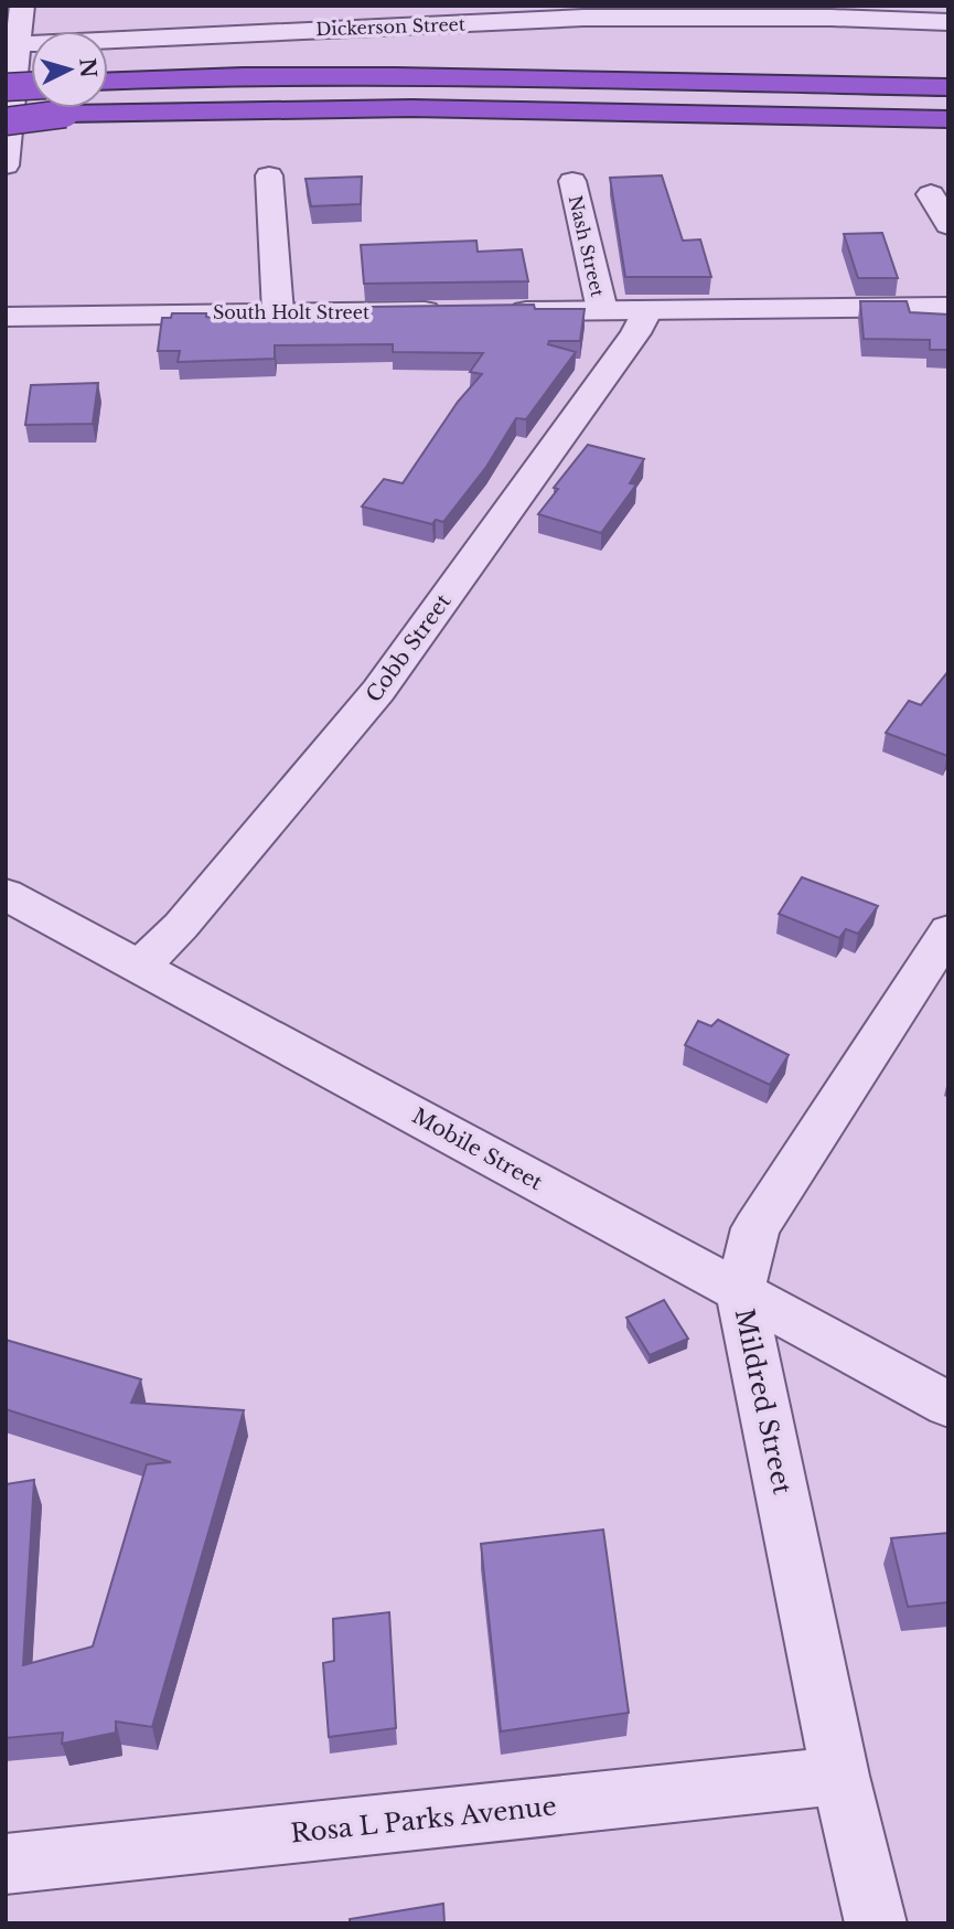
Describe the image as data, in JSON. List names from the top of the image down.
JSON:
{
  "streets": {
    "street": [
      "Dickerson Street",
      "Nash Street",
      "South Holt Street",
      "Cobb Street",
      "Mobile Street",
      "Mildred Street",
      "Rosa L Parks Avenue"
    ]
  },
  "crossings": [
    ["Cobb Street", "Mobile Street"],
    ["Mobile Street", "Mildred Street"],
    ["Mildred Street", "Rosa L Parks Avenue"]
  ],
  "north": "right"
}
